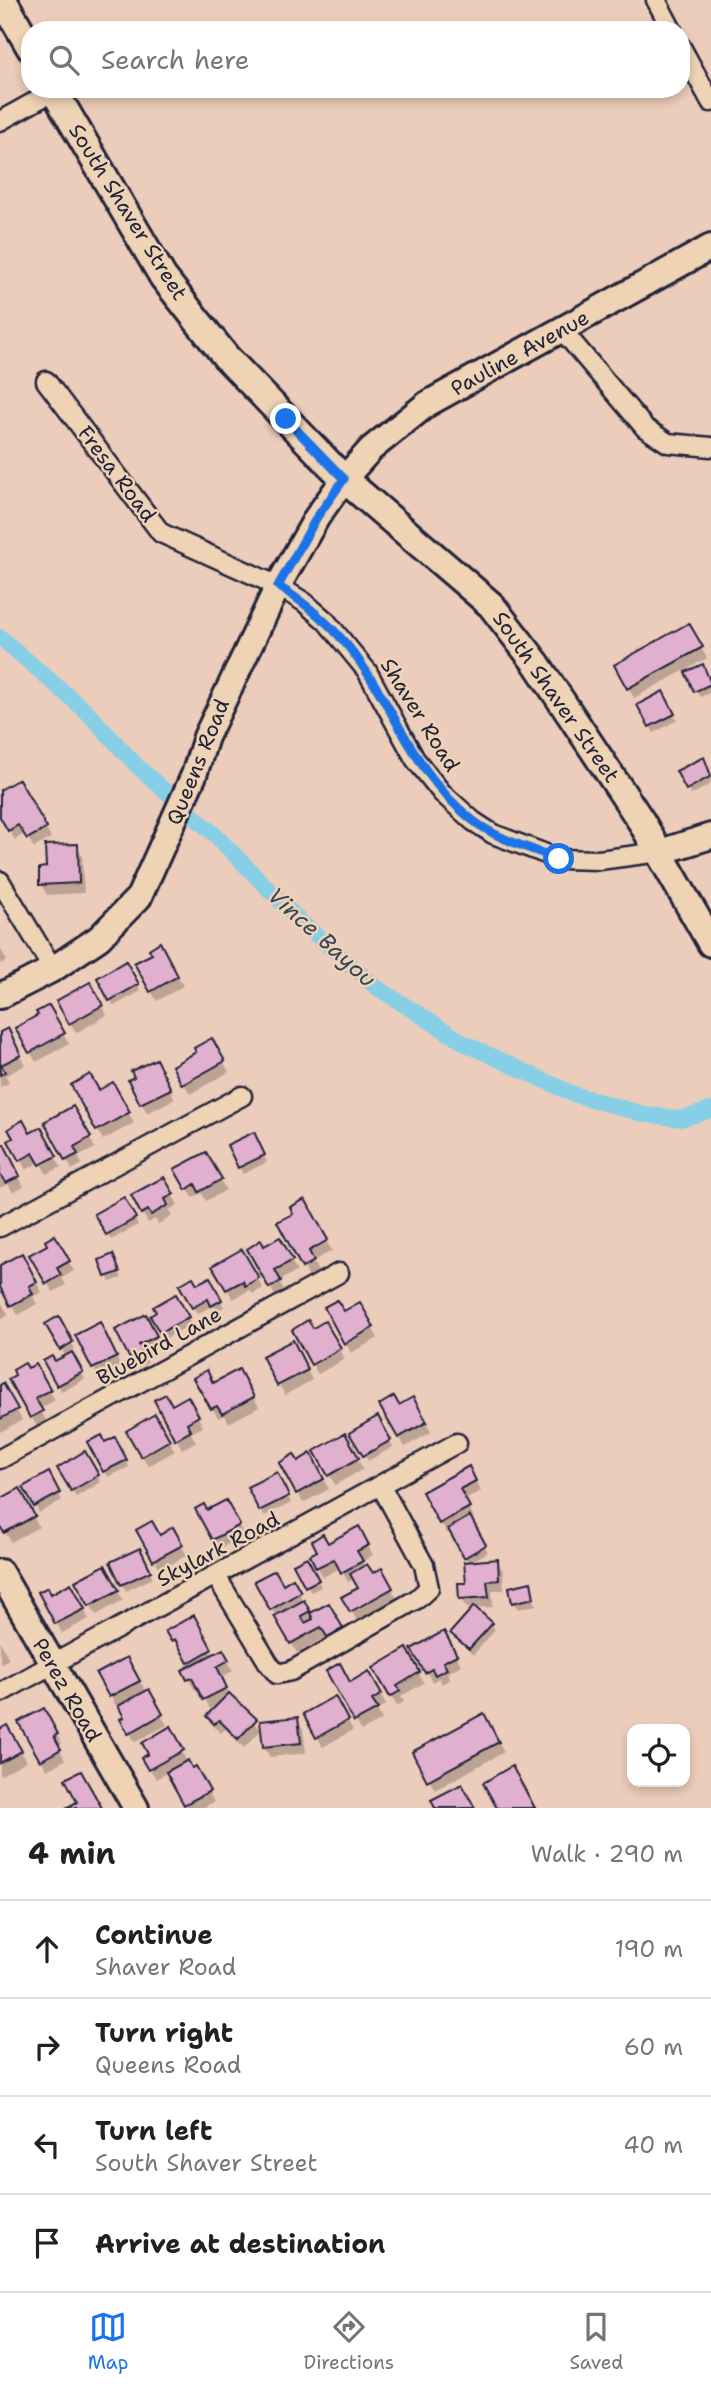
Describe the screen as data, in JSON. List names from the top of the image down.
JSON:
{
  "streets": {
    "main road": ["South Shaver Street"],
    "street": [
      "Pauline Avenue",
      "Fresa Road",
      "Shaver Road",
      "Queens Road",
      "Bluebird Lane",
      "Skylark Road",
      "Perez Road"
    ]
  },
  "crossings": [
    ["South Shaver Street", "Pauline Avenue"],
    ["South Shaver Street", "Shaver Road"],
    ["South Shaver Street", "Queens Road"],
    ["Pauline Avenue", "Queens Road"],
    ["Fresa Road", "Shaver Road"],
    ["Fresa Road", "Queens Road"],
    ["Shaver Road", "Queens Road"],
    ["Skylark Road", "Perez Road"]
  ],
  "water": ["Vince Bayou"],
  "page": {
    "search": "Search here",
    "heading": ["4 min", "Walk · 290 m"],
    "list": [
      ["Continue", "Shaver Road", "190 m"],
      ["Turn right", "Queens Road", "60 m"],
      ["Turn left", "South Shaver Street", "40 m"],
      "Arrive at destination"
    ],
    "nav": ["Map", "Directions", "Saved"]
  }
}
